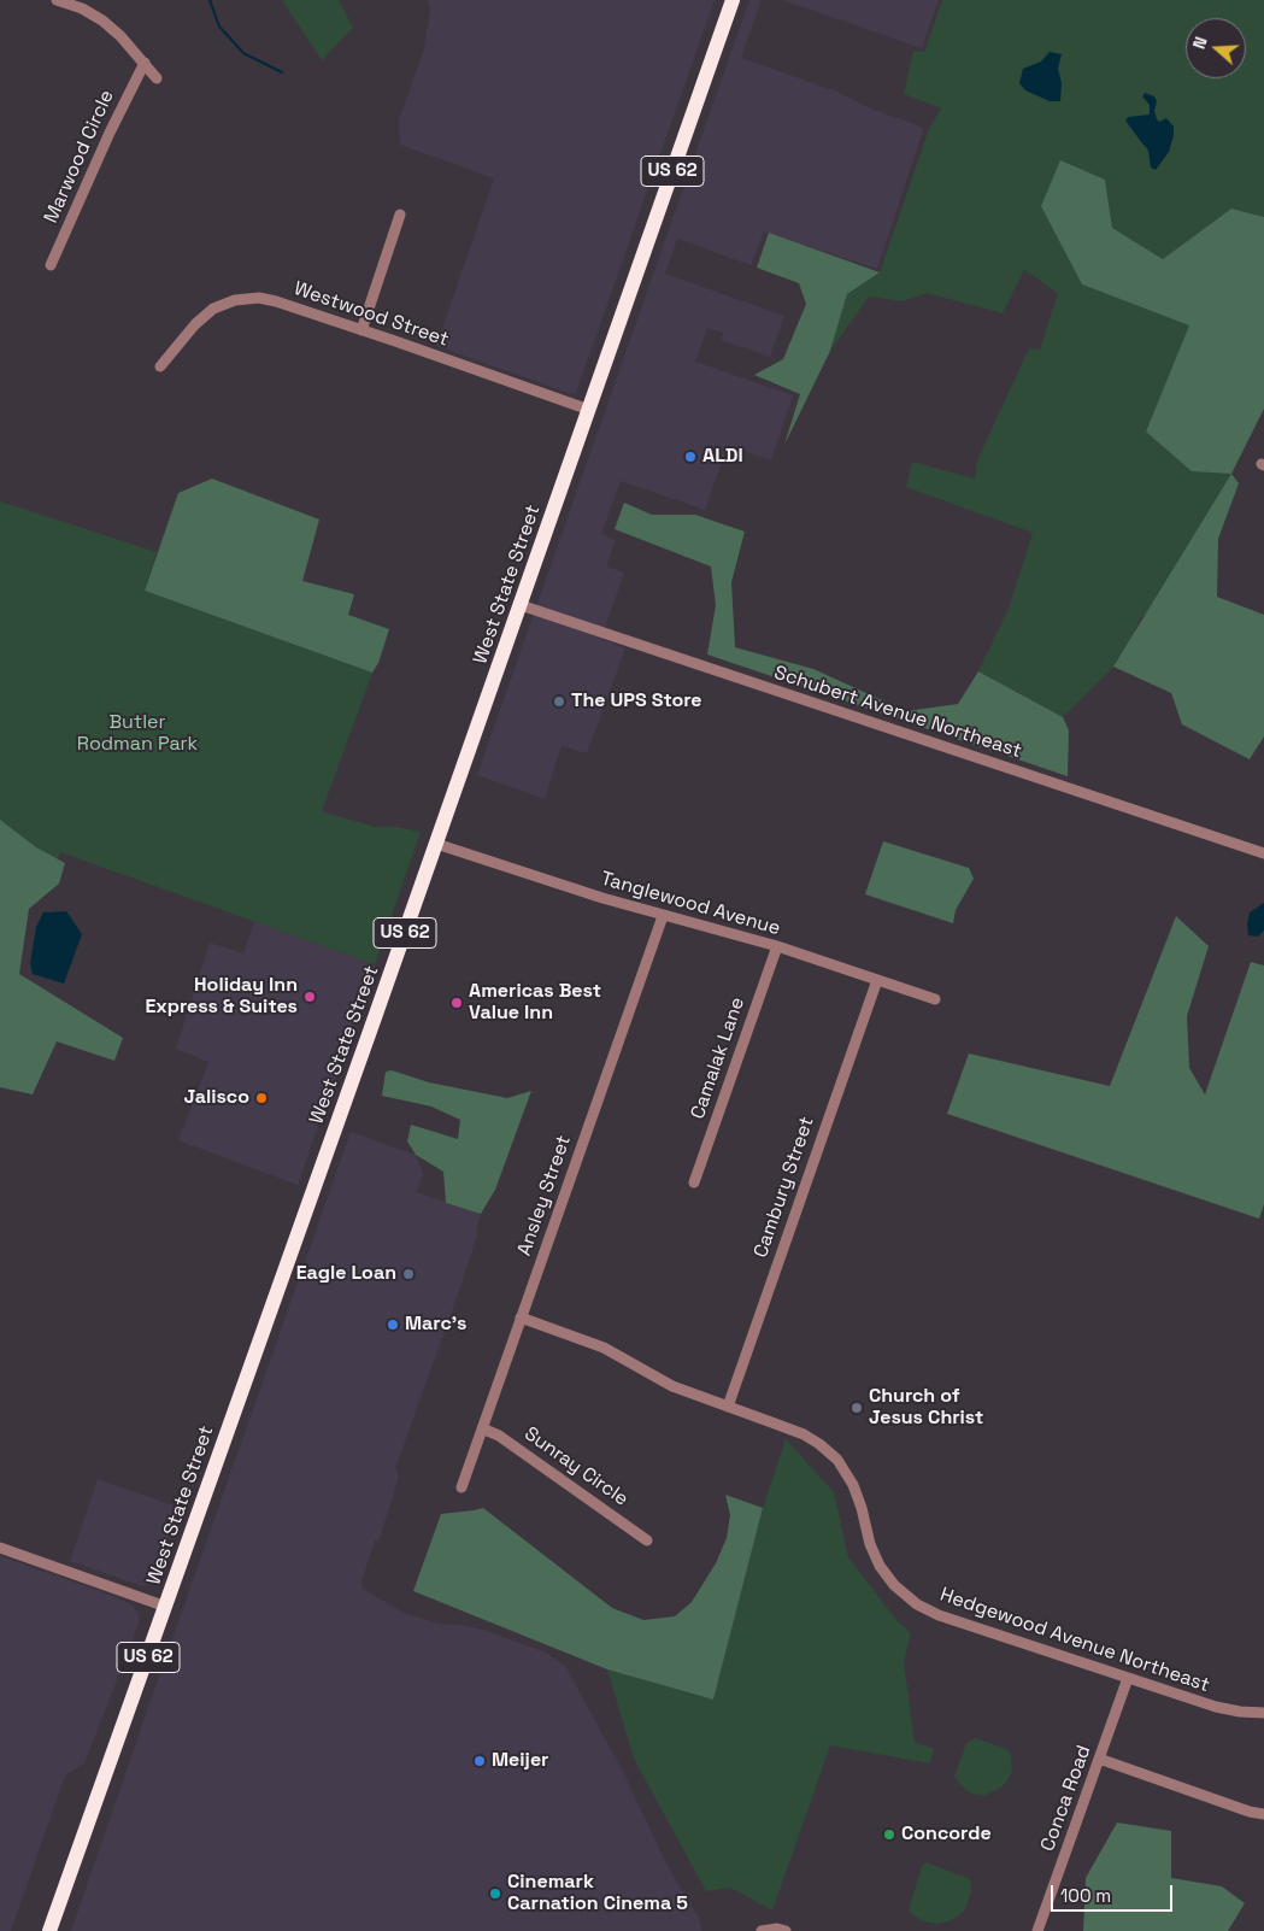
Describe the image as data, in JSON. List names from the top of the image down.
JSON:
{
  "streets": {
    "highway": ["US 62", "West State Street"],
    "street": [
      "Marwood Circle",
      "Westwood Street",
      "Schubert Avenue Northeast",
      "Tanglewood Avenue",
      "Camalak Lane",
      "Cambury Street",
      "Ansley Street",
      "Sunray Circle",
      "Hedgewood Avenue Northeast",
      "Conca Road"
    ]
  },
  "crossings": [
    ["Westwood Street", "West State Street"],
    ["West State Street", "Schubert Avenue Northeast"],
    ["West State Street", "Tanglewood Avenue"],
    ["Tanglewood Avenue", "Camalak Lane"],
    ["Tanglewood Avenue", "Cambury Street"],
    ["Tanglewood Avenue", "Ansley Street"],
    ["Cambury Street", "Hedgewood Avenue Northeast"],
    ["Ansley Street", "Sunray Circle"],
    ["Ansley Street", "Hedgewood Avenue Northeast"],
    ["Hedgewood Avenue Northeast", "Conca Road"]
  ],
  "parks": ["Butler Rodman Park"],
  "places": [
    "ALDI",
    "The UPS Store",
    "Holiday Inn Express & Suites",
    "Americas Best Value Inn",
    "Jalisco",
    "Eagle Loan",
    "Marc's",
    "Church of Jesus Christ",
    "Meijer",
    "Concorde",
    "Cinemark Carnation Cinema 5"
  ],
  "scale_bar": "100 m",
  "north": "left"
}
